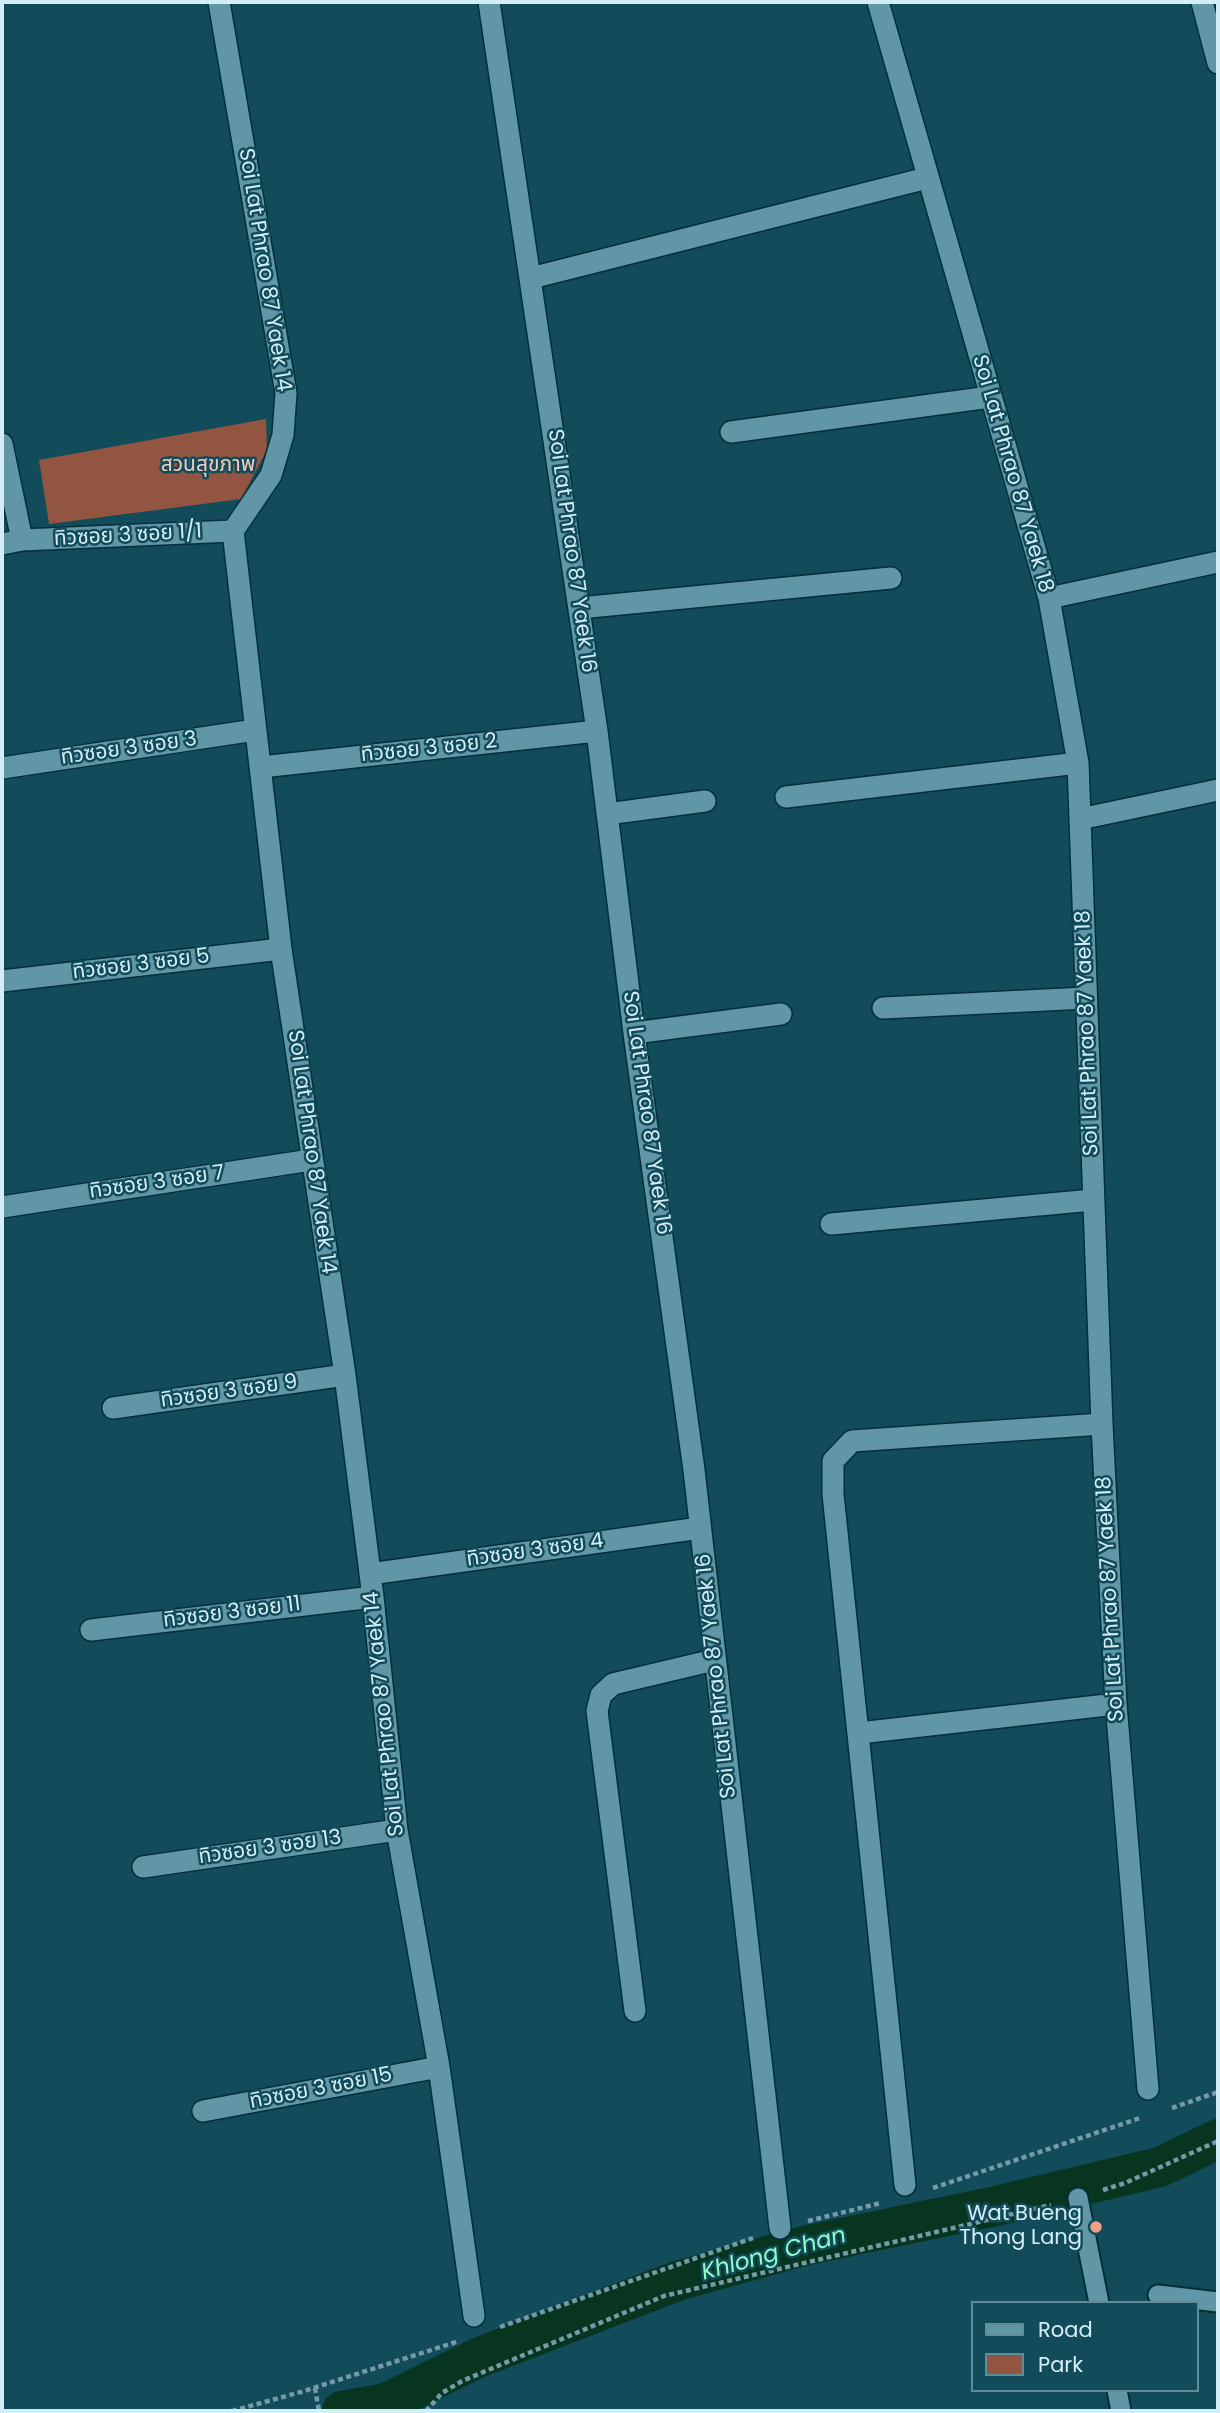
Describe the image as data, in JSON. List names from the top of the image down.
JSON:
{
  "streets": {
    "street": [
      "Soi Lat Phrao 87 Yaek 14",
      "Soi Lat Phrao 87 Yaek 18",
      "ทิวซอย 3 ซอย 1/1",
      "Soi Lat Phrao 87 Yaek 16",
      "ทิวซอย 3 ซอย 3",
      "ทิวซอย 3 ซอย 2",
      "ทิวซอย 3 ซอย 5",
      "ทิวซอย 3 ซอย 7",
      "ทิวซอย 3 ซอย 9",
      "ทิวซอย 3 ซอย 4",
      "ทิวซอย 3 ซอย 11",
      "ทิวซอย 3 ซอย 13",
      "ทิวซอย 3 ซอย 15"
    ]
  },
  "crossings": [
    ["Soi Lat Phrao 87 Yaek 14", "ทิวซอย 3 ซอย 1/1"],
    ["Soi Lat Phrao 87 Yaek 14", "ทิวซอย 3 ซอย 3"],
    ["Soi Lat Phrao 87 Yaek 14", "ทิวซอย 3 ซอย 2"],
    ["Soi Lat Phrao 87 Yaek 14", "ทิวซอย 3 ซอย 5"],
    ["Soi Lat Phrao 87 Yaek 14", "ทิวซอย 3 ซอย 7"],
    ["Soi Lat Phrao 87 Yaek 14", "ทิวซอย 3 ซอย 9"],
    ["Soi Lat Phrao 87 Yaek 14", "ทิวซอย 3 ซอย 4"],
    ["Soi Lat Phrao 87 Yaek 14", "ทิวซอย 3 ซอย 11"],
    ["Soi Lat Phrao 87 Yaek 14", "ทิวซอย 3 ซอย 13"],
    ["Soi Lat Phrao 87 Yaek 14", "ทิวซอย 3 ซอย 15"],
    ["Soi Lat Phrao 87 Yaek 16", "ทิวซอย 3 ซอย 2"],
    ["Soi Lat Phrao 87 Yaek 16", "ทิวซอย 3 ซอย 4"]
  ],
  "water": ["Khlong Chan"],
  "parks": ["สวนสุขภาพ"],
  "places": ["Wat Bueng Thong Lang"],
  "legend": ["Road", "Park"]
}
